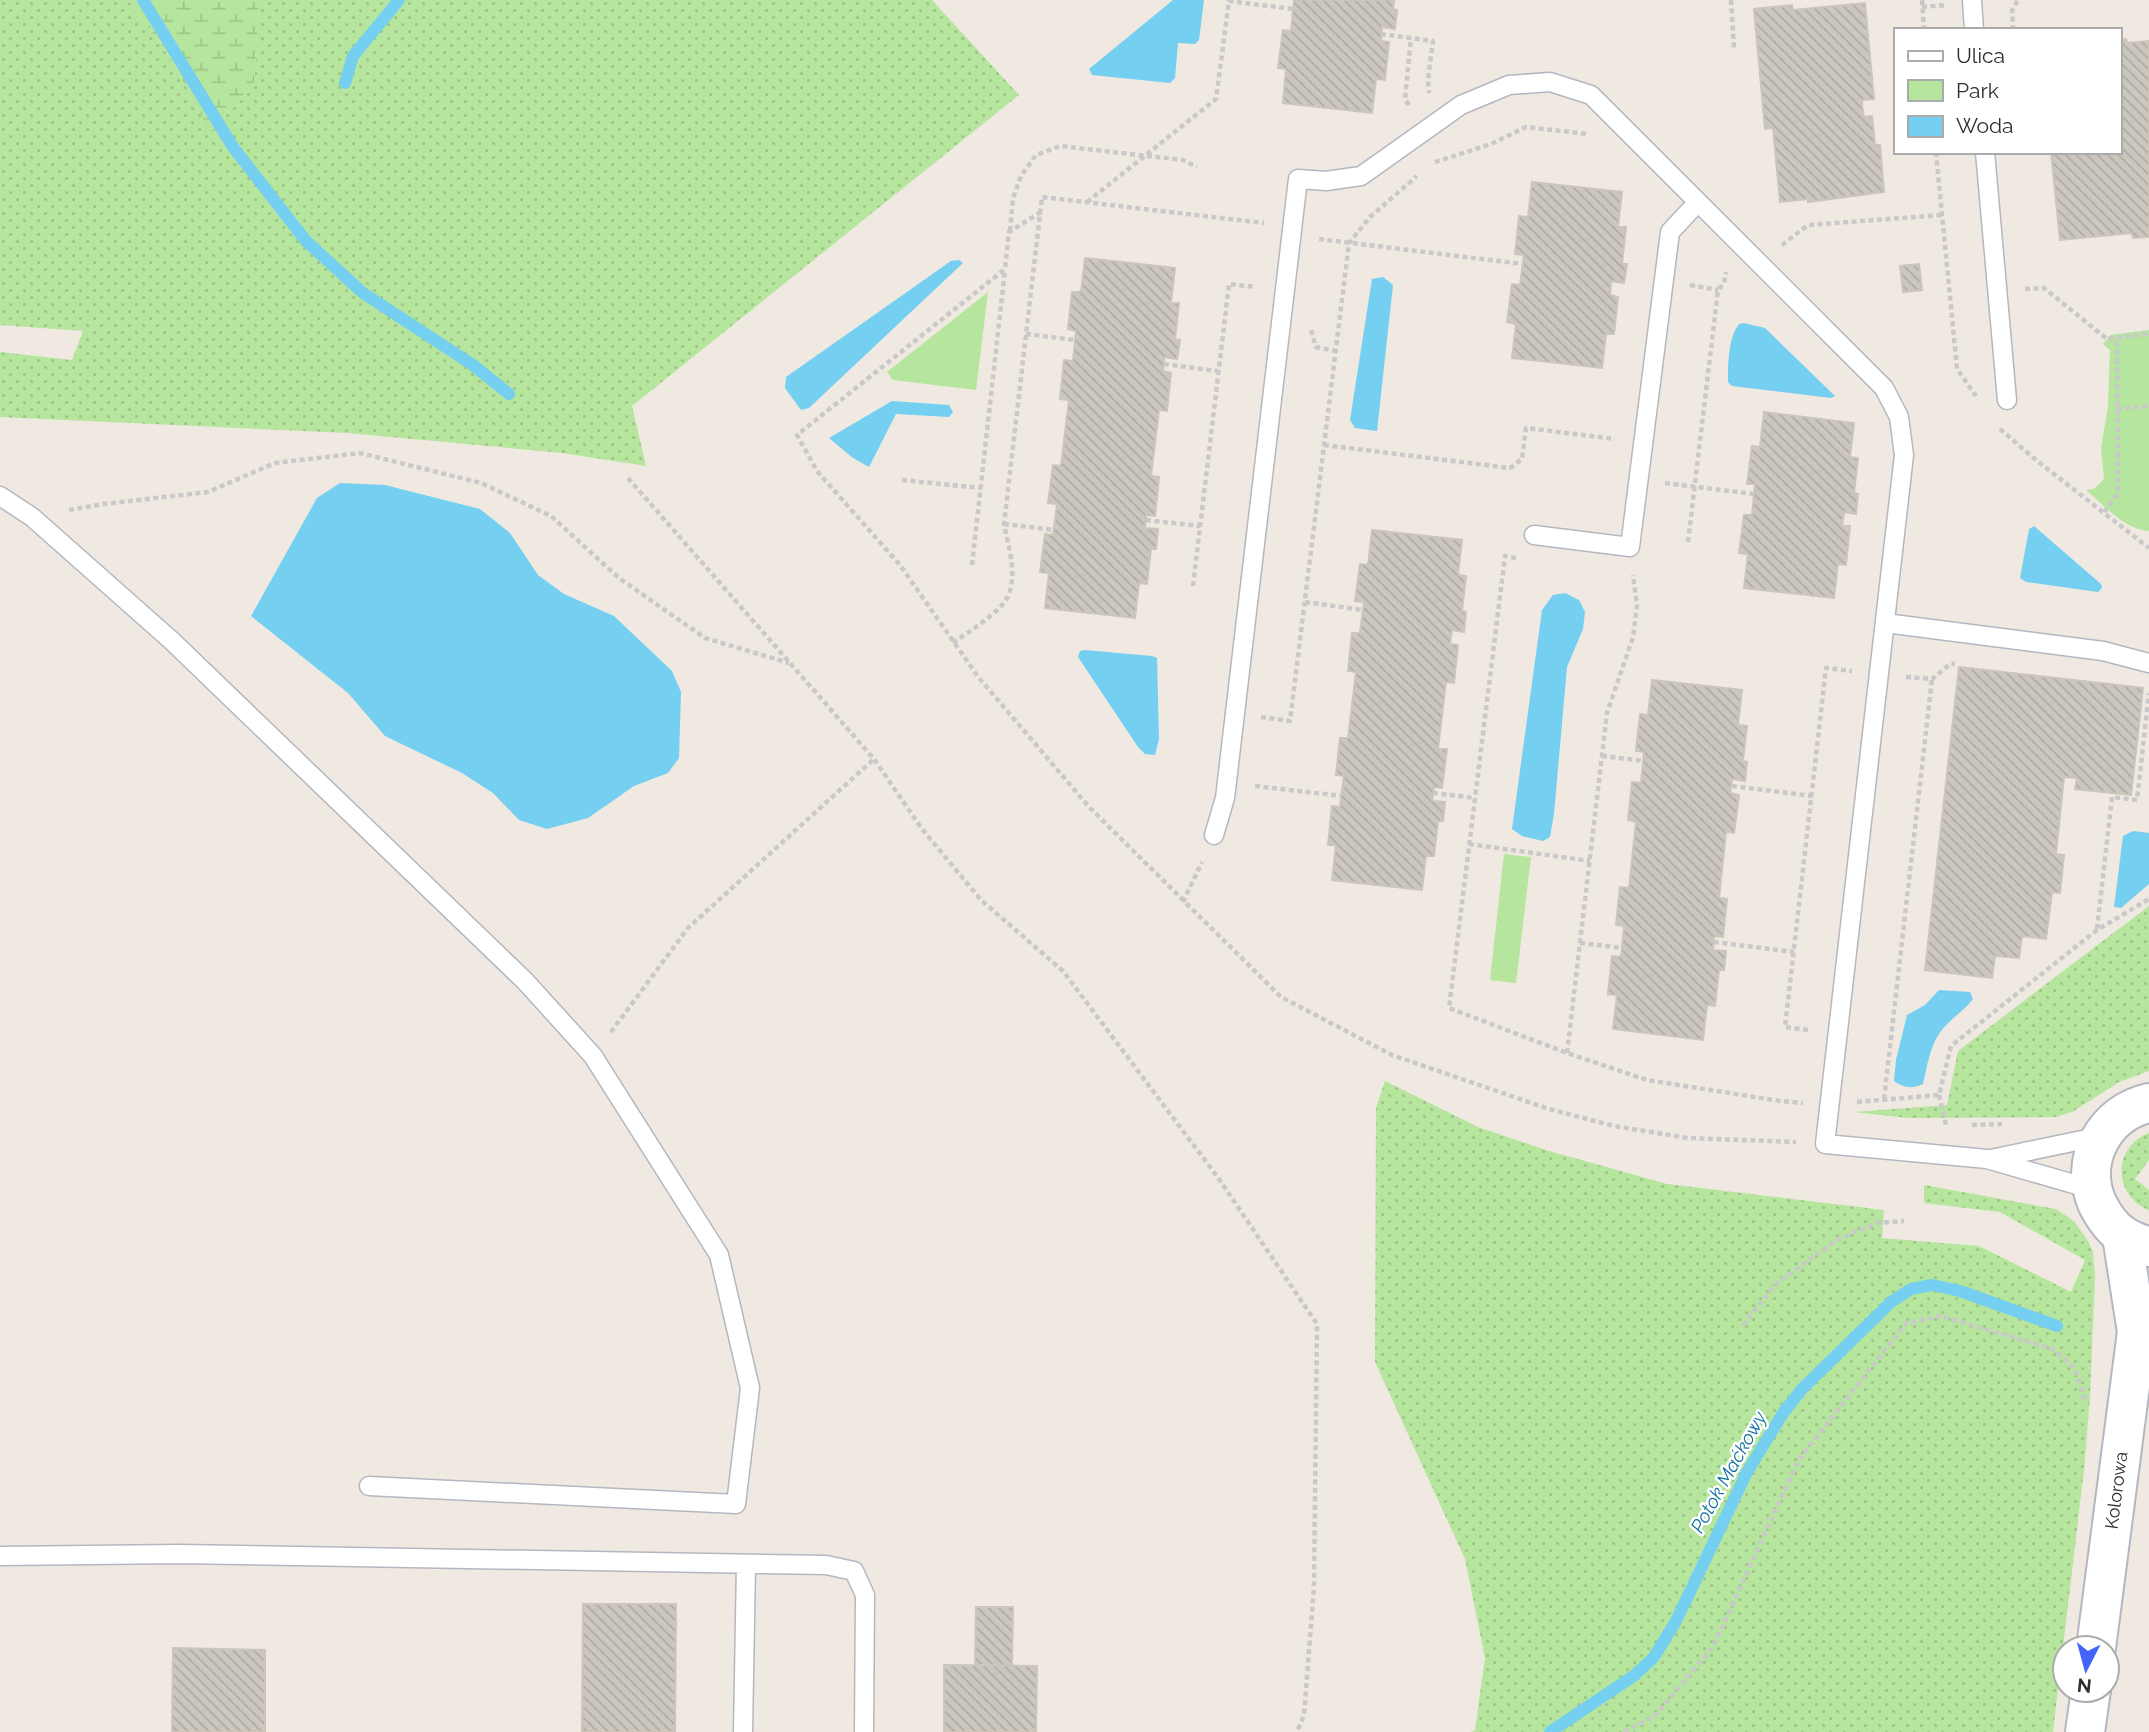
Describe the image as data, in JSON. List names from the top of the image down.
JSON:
{
  "streets": {
    "street": ["Kolorowa"]
  },
  "water": ["Potok Maćkowy"],
  "legend": ["Ulica", "Park", "Woda"],
  "north": "bottom"
}
